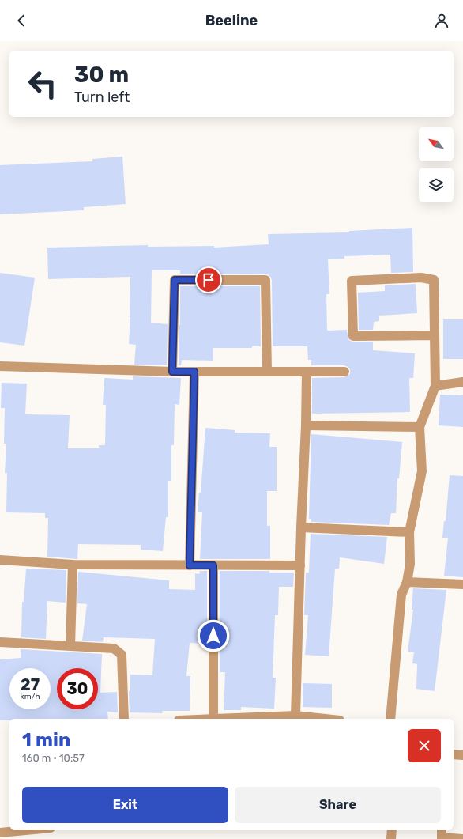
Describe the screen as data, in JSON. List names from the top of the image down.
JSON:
{
  "north": "top left",
  "page": {
    "header": "Beeline",
    "turn": ["30 m", "Turn left"],
    "speed": "27 km/h",
    "limit": "30",
    "heading": ["1 min", "160 m · 10:57"],
    "buttons": ["Exit", "Share"]
  }
}
